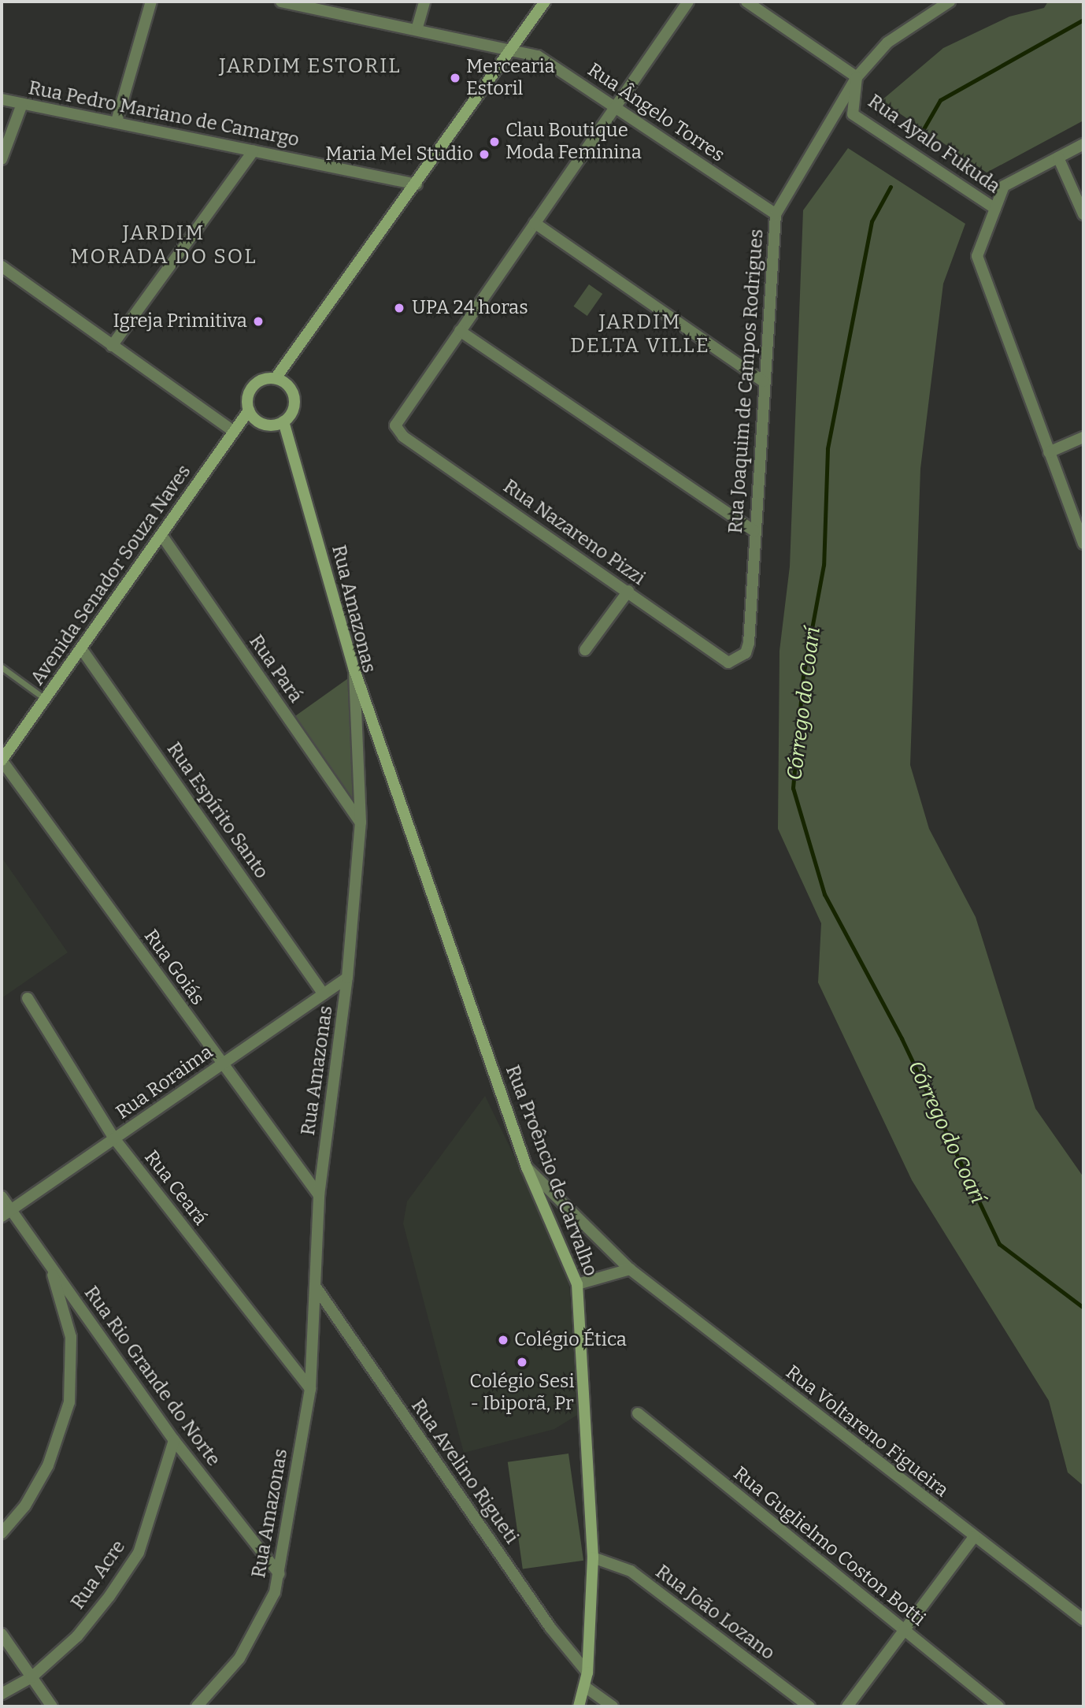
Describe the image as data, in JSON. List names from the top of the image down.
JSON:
{
  "streets": {
    "street": [
      "Rua Ângelo Torres",
      "Rua Pedro Mariano de Camargo",
      "Rua Ayalo Fukuda",
      "Rua Joaquim de Campos Rodrigues",
      "Rua Nazareno Pizzi",
      "Avenida Senador Souza Naves",
      "Rua Amazonas",
      "Rua Pará",
      "Rua Espírito Santo",
      "Rua Goiás",
      "Rua Roraima",
      "Rua Proêncio de Carvalho",
      "Rua Ceará",
      "Rua Rio Grande do Norte",
      "Rua Voltareno Figueira",
      "Rua Avelino Rigueti",
      "Rua Guglielmo Coston Botti",
      "Rua Acre",
      "Rua João Lozano"
    ]
  },
  "crossings": [
    ["Rua Ângelo Torres", "Rua Joaquim de Campos Rodrigues"],
    ["Rua Ayalo Fukuda", "Rua Joaquim de Campos Rodrigues"],
    ["Rua Joaquim de Campos Rodrigues", "Rua Nazareno Pizzi"],
    ["Avenida Senador Souza Naves", "Rua Amazonas"],
    ["Avenida Senador Souza Naves", "Rua Pará"],
    ["Avenida Senador Souza Naves", "Rua Espírito Santo"],
    ["Avenida Senador Souza Naves", "Rua Goiás"],
    ["Rua Amazonas", "Rua Pará"],
    ["Rua Amazonas", "Rua Goiás"],
    ["Rua Amazonas", "Rua Roraima"],
    ["Rua Amazonas", "Rua Proêncio de Carvalho"],
    ["Rua Amazonas", "Rua Ceará"],
    ["Rua Amazonas", "Rua Rio Grande do Norte"],
    ["Rua Amazonas", "Rua Avelino Rigueti"],
    ["Rua Espírito Santo", "Rua Roraima"],
    ["Rua Goiás", "Rua Roraima"],
    ["Rua Roraima", "Rua Ceará"],
    ["Rua Roraima", "Rua Rio Grande do Norte"],
    ["Rua Proêncio de Carvalho", "Rua Voltareno Figueira"],
    ["Rua Proêncio de Carvalho", "Rua Avelino Rigueti"],
    ["Rua Proêncio de Carvalho", "Rua João Lozano"],
    ["Rua Rio Grande do Norte", "Rua Acre"]
  ],
  "districts": ["JARDIM ESTORIL", "JARDIM MORADA DO SOL", "JARDIM DELTA VILLE"],
  "water": ["Córrego do Coarí"],
  "places": [
    "Mercearia Estoril",
    "Clau Boutique Moda Feminina",
    "Maria Mel Studio",
    "UPA 24 horas",
    "Igreja Primitiva",
    "Colégio Ética",
    "Colégio Sesi - Ibiporã, Pr"
  ]
}
